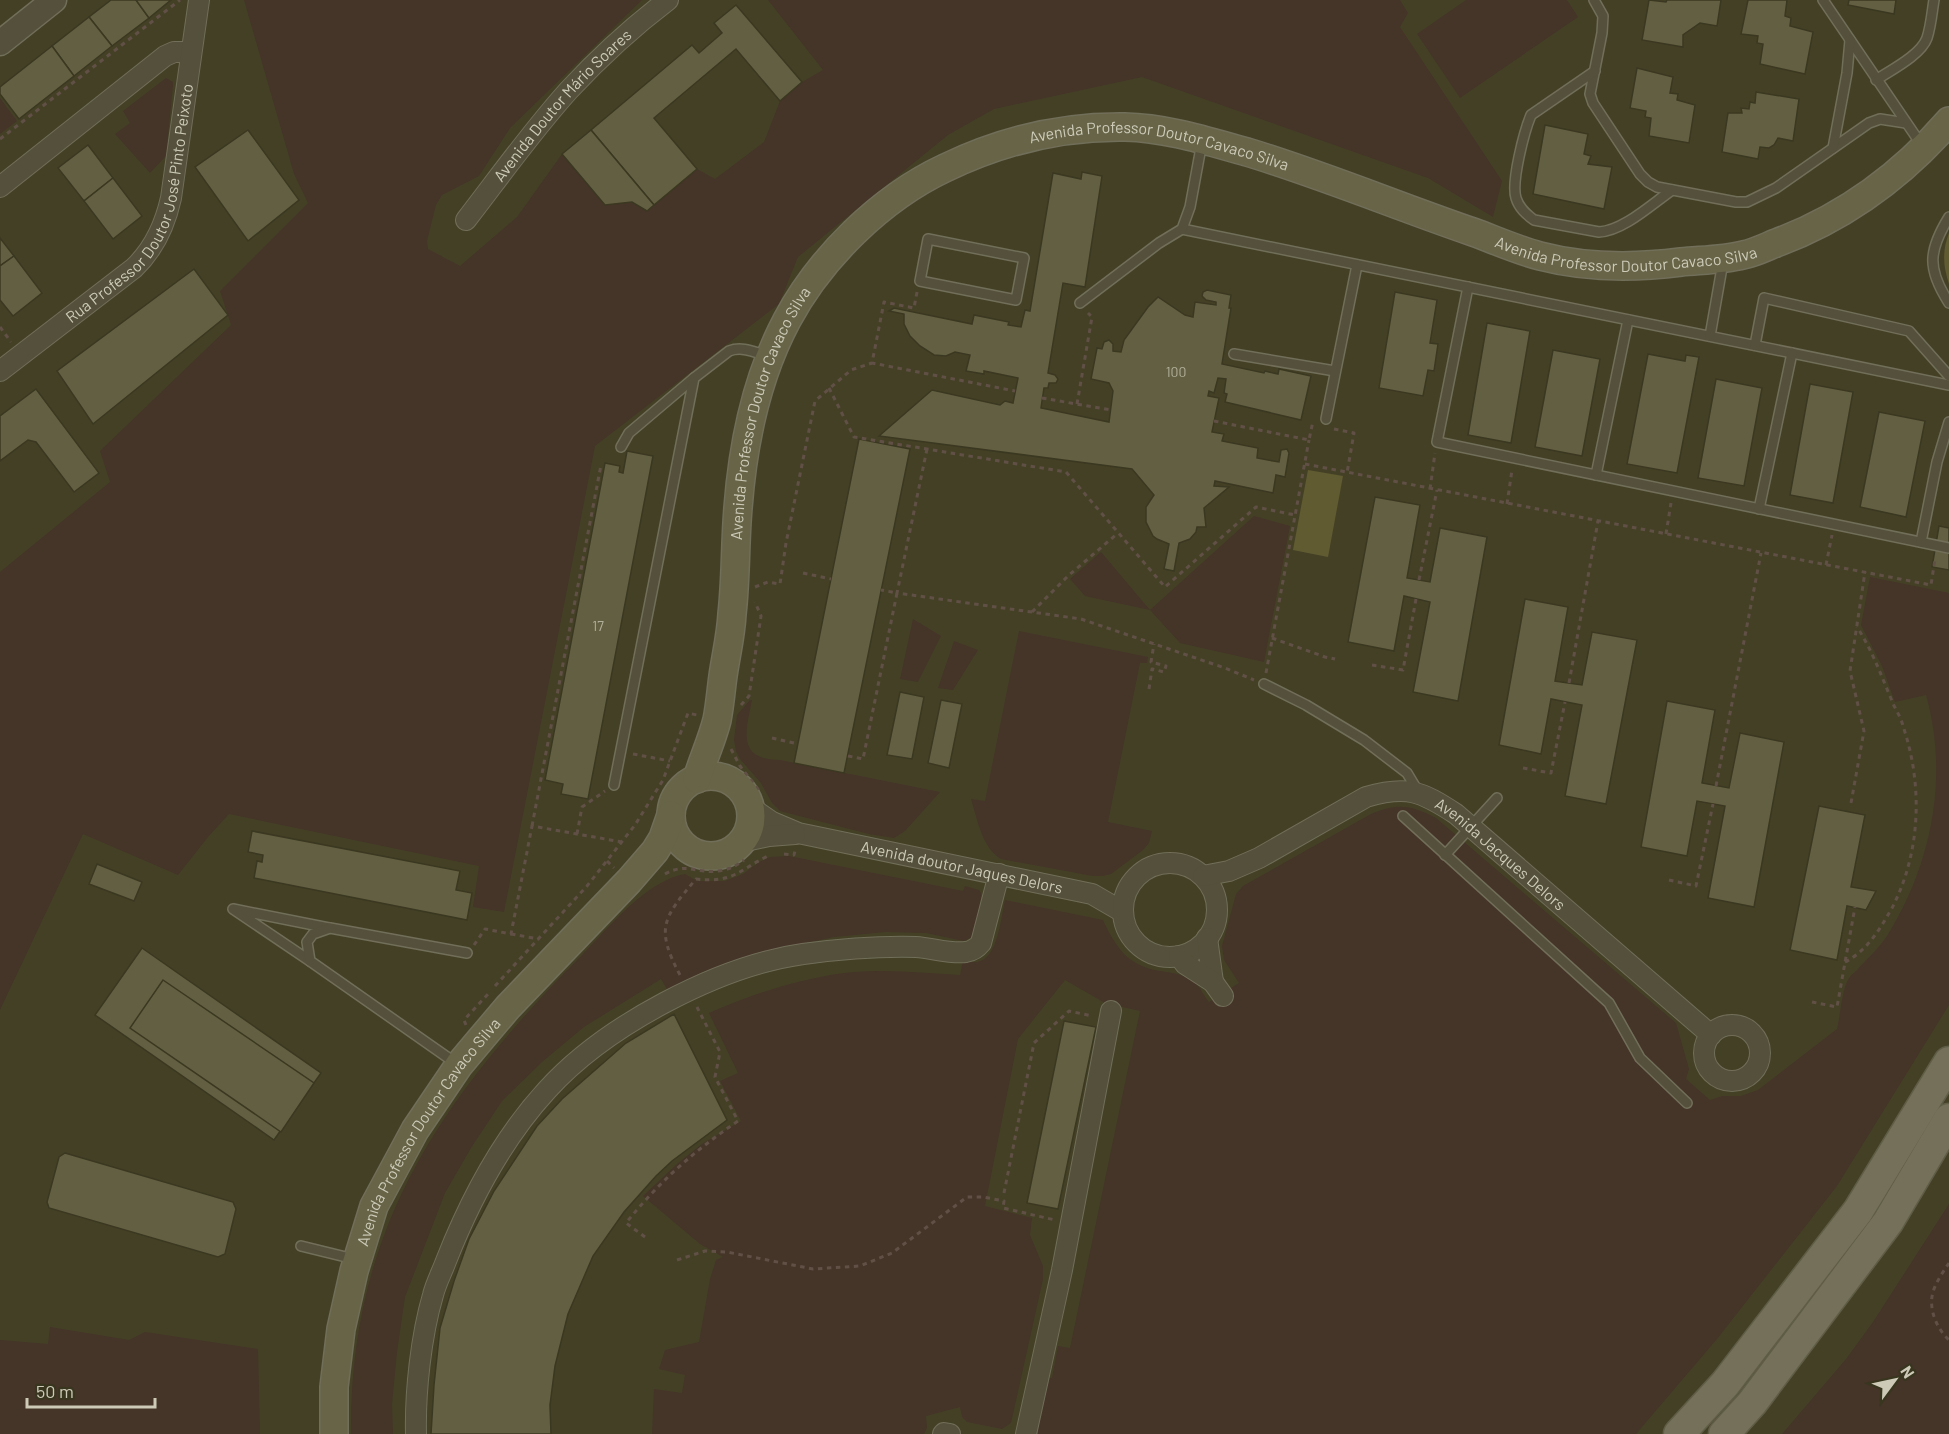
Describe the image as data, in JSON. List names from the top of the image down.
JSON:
{
  "streets": {
    "main road": ["Avenida Professor Doutor Cavaco Silva"],
    "street": [
      "Avenida Doutor Mário Soares",
      "Rua Professor Doutor José Pinto Peixoto",
      "Avenida Jacques Delors",
      "Avenida doutor Jaques Delors"
    ]
  },
  "crossings": [
    ["Avenida Professor Doutor Cavaco Silva", "Avenida doutor Jaques Delors"],
    ["Avenida Jacques Delors", "Avenida doutor Jaques Delors"]
  ],
  "house_numbers": ["100", "17"],
  "scale_bar": "50 m",
  "north": "top right"
}
